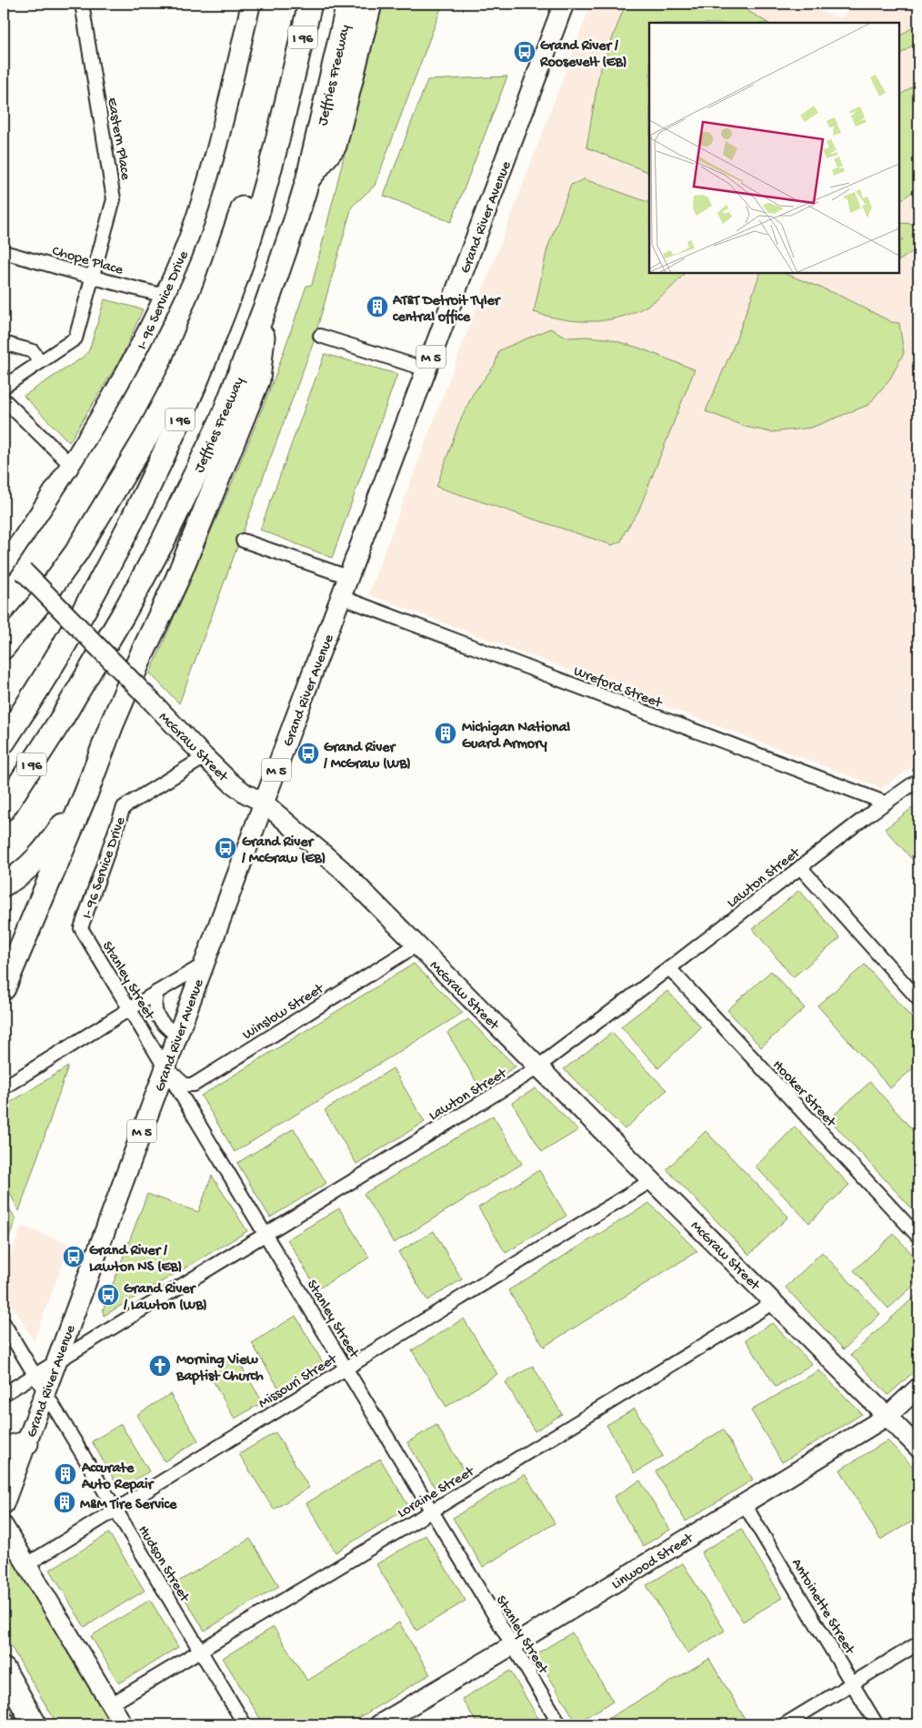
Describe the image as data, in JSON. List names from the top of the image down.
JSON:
{
  "streets": {
    "highway": ["I 96", "Jeffries Freeway"],
    "main road": ["Grand River Avenue", "M 5"],
    "street": [
      "Eastern Place",
      "Chope Place",
      "I- 96 Service Drive",
      "Wreford Street",
      "McGraw Street",
      "Lawton Street",
      "Stanley Street",
      "Winslow Street",
      "Hooker Street",
      "Missouri Street",
      "Loraine Street",
      "Linwood Street",
      "Hudson Street",
      "Antoinette Street"
    ]
  },
  "crossings": [
    ["Eastern Place", "Chope Place"],
    ["Grand River Avenue", "Wreford Street"],
    ["Grand River Avenue", "McGraw Street"],
    ["Grand River Avenue", "Lawton Street"],
    ["Grand River Avenue", "Stanley Street"],
    ["Grand River Avenue", "Winslow Street"],
    ["Grand River Avenue", "Hudson Street"],
    ["Chope Place", "I- 96 Service Drive"],
    ["I- 96 Service Drive", "McGraw Street"],
    ["I- 96 Service Drive", "Stanley Street"],
    ["Wreford Street", "Lawton Street"],
    ["McGraw Street", "Lawton Street"],
    ["McGraw Street", "Winslow Street"],
    ["McGraw Street", "Missouri Street"],
    ["McGraw Street", "Loraine Street"],
    ["McGraw Street", "Linwood Street"],
    ["Lawton Street", "Stanley Street"],
    ["Lawton Street", "Hooker Street"],
    ["Lawton Street", "Hudson Street"],
    ["Stanley Street", "Winslow Street"],
    ["Stanley Street", "Missouri Street"],
    ["Stanley Street", "Loraine Street"],
    ["Stanley Street", "Linwood Street"],
    ["Missouri Street", "Hudson Street"],
    ["Loraine Street", "Hudson Street"],
    ["Linwood Street", "Antoinette Street"]
  ],
  "places": {
    "bus stop": [
      "Grand River / Roosevelt (EB)",
      "Grand River / McGraw (WB)",
      "Grand River / McGraw (EB)",
      "Grand River / Lawton NS (EB)",
      "Grand River / Lawton (WB)"
    ],
    "building": [
      "AT&T Detroit Tyler central office",
      "Michigan National Guard Armory",
      "Accurate Auto Repair",
      "M&M Tire Service"
    ],
    "church": ["Morning View Baptist Church"]
  }
}
